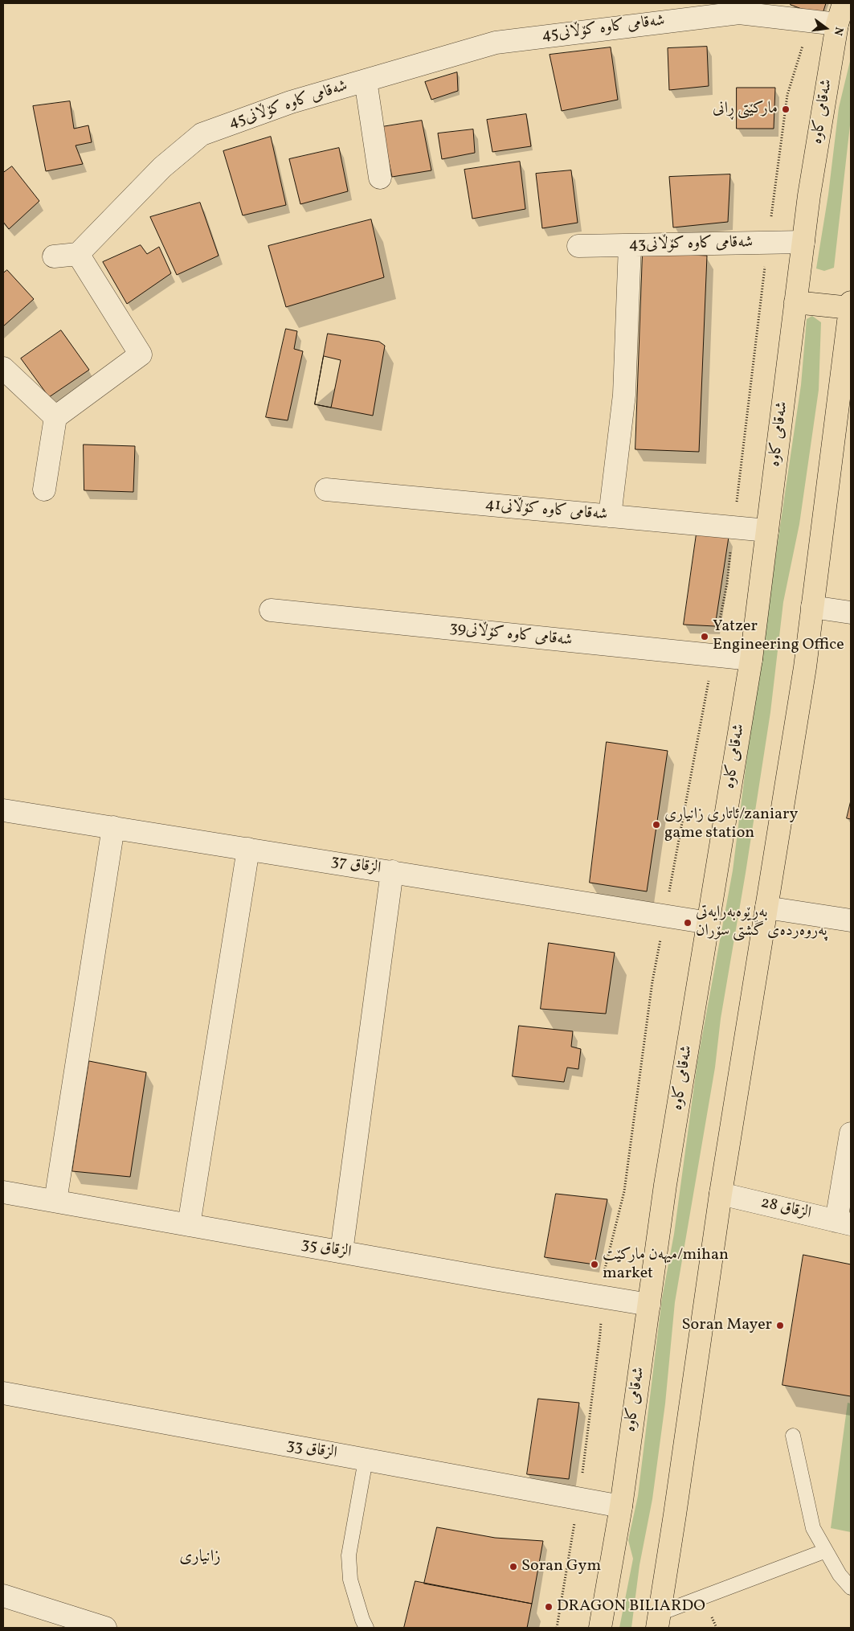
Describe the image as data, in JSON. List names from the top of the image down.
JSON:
{
  "streets": {
    "main road": ["شەقامی کاوە"],
    "street": [
      "شەقامی کاوە کۆڵانی45",
      "شەقامی کاوە کۆڵانی43",
      "شەقامی کاوە کۆڵانی41",
      "شەقامی کاوە کۆڵانی39",
      "الزقاق 37",
      "الزقاق 28",
      "الزقاق 35",
      "الزقاق 33"
    ]
  },
  "crossings": [
    ["شەقامی کاوە کۆڵانی45", "شەقامی کاوە"],
    ["شەقامی کاوە", "شەقامی کاوە کۆڵانی43"],
    ["شەقامی کاوە", "شەقامی کاوە کۆڵانی41"],
    ["شەقامی کاوە", "شەقامی کاوە کۆڵانی39"],
    ["شەقامی کاوە", "الزقاق 37"],
    ["شەقامی کاوە", "الزقاق 35"],
    ["شەقامی کاوە", "الزقاق 33"]
  ],
  "districts": ["زانیاری"],
  "places": [
    "مارکێتی ڕانی",
    "Yatzer Engineering Office",
    "ئاتاری زانیاری/zaniary game station",
    "بەڕێوەبەرایەتی پەروەردەی گشتی سۆران",
    "میهەن مارکێت/mihan market",
    "Soran Mayer",
    "Soran Gym",
    "DRAGON BILIARDO"
  ],
  "north": "right"
}
